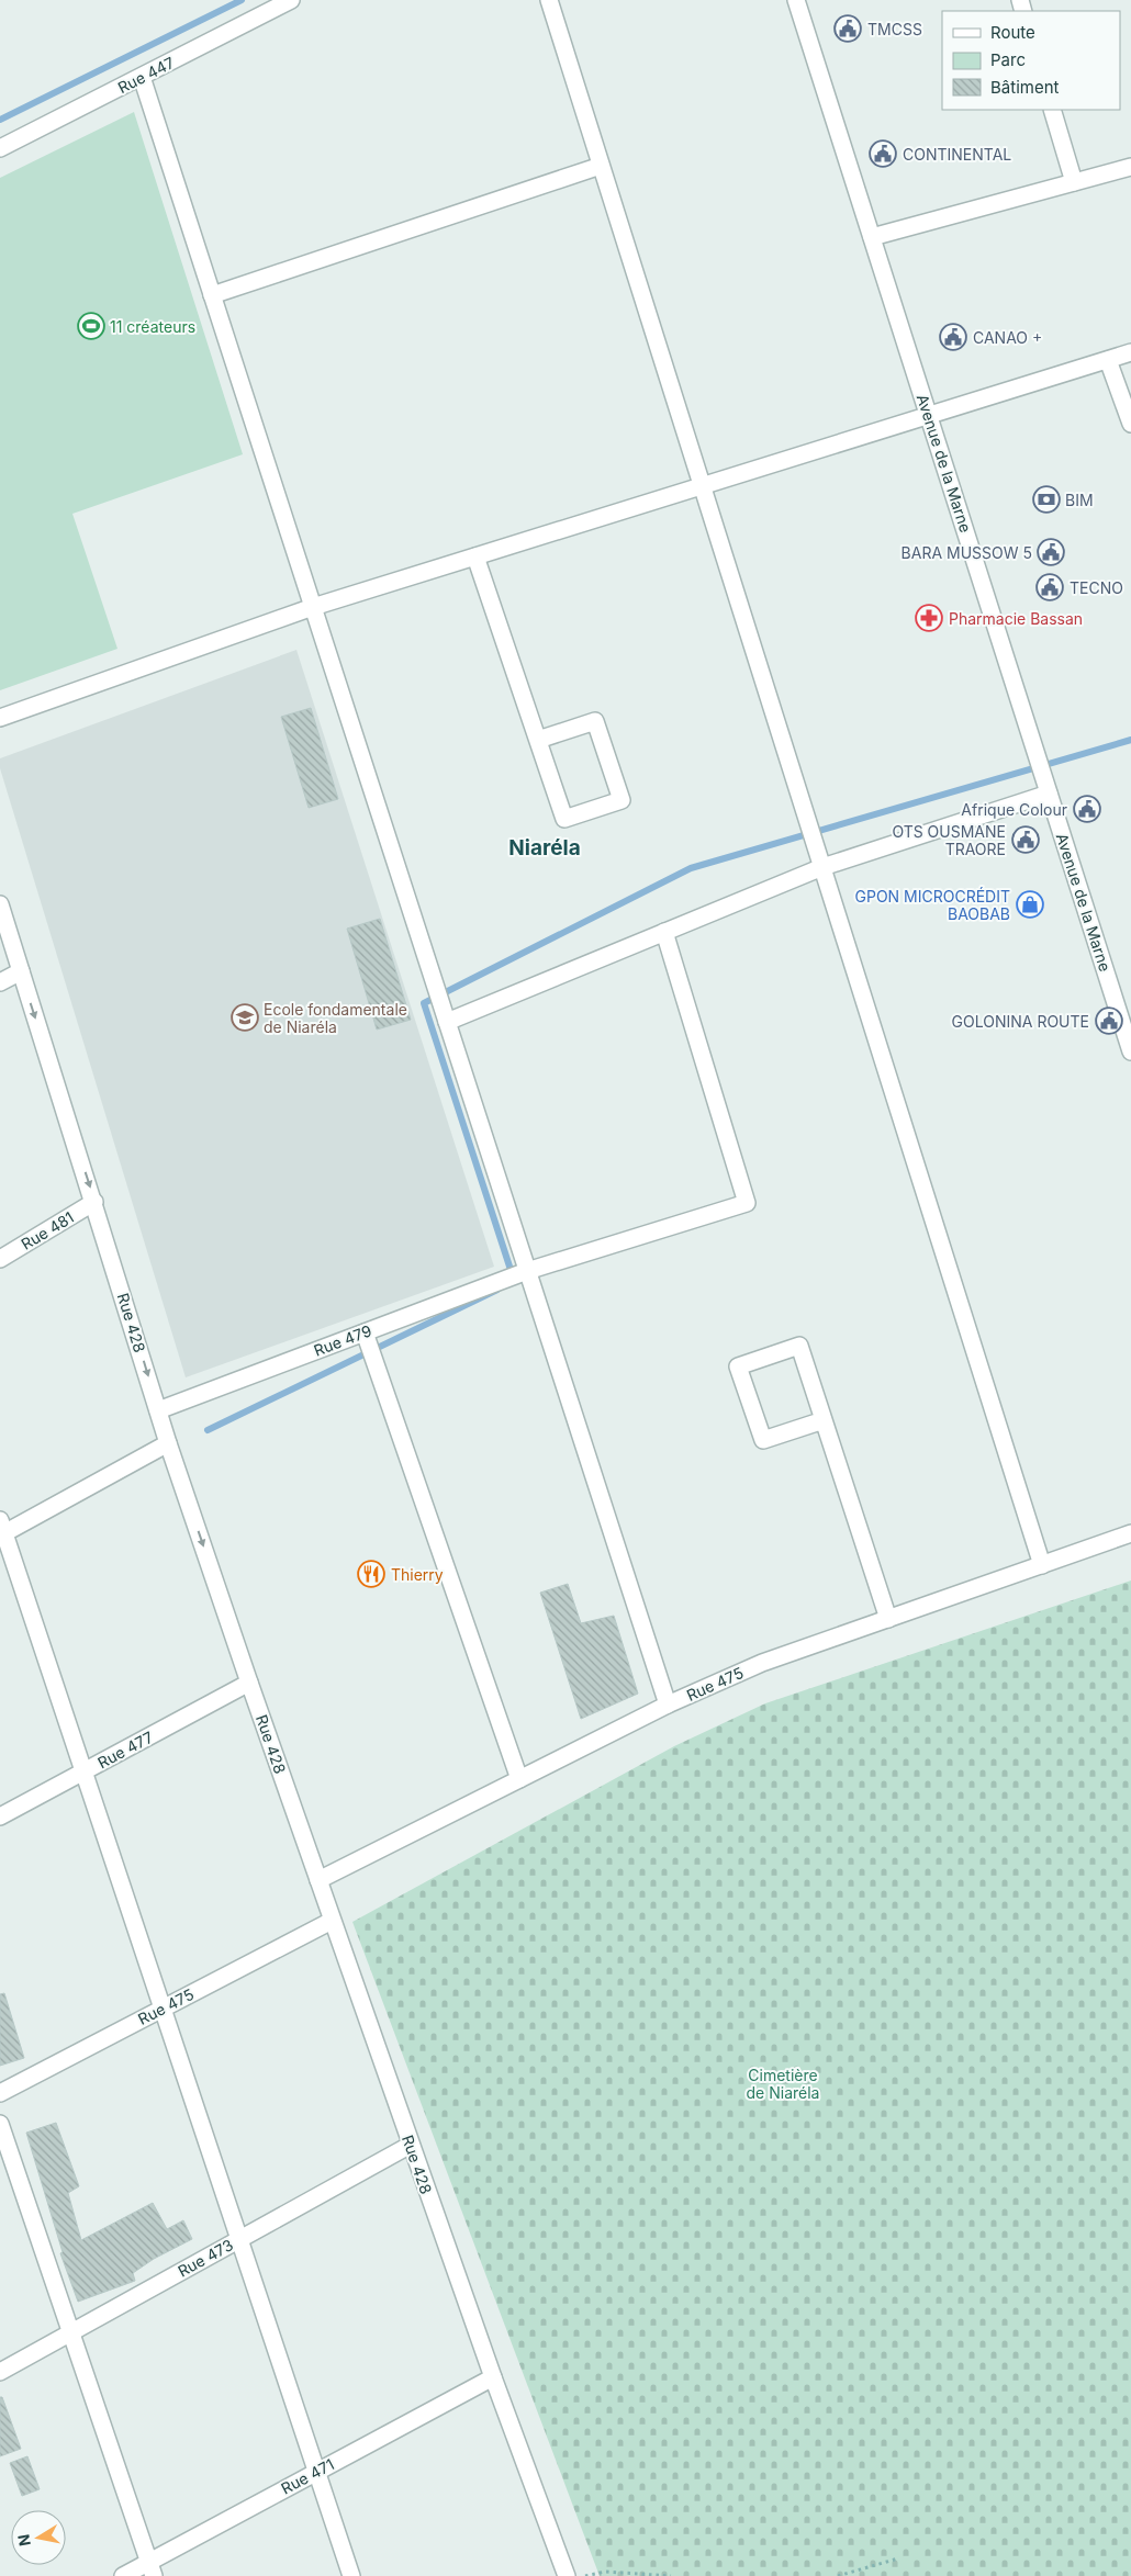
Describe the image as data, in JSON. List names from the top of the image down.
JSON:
{
  "streets": {
    "street": [
      "Rue 447",
      "Avenue de la Marne",
      "Rue 481",
      "Rue 428",
      "Rue 479",
      "Rue 475",
      "Rue 477",
      "Rue 473",
      "Rue 471"
    ]
  },
  "crossings": [
    ["Rue 481", "Rue 428"],
    ["Rue 428", "Rue 479"],
    ["Rue 428", "Rue 475"],
    ["Rue 428", "Rue 477"],
    ["Rue 428", "Rue 473"],
    ["Rue 428", "Rue 471"]
  ],
  "one_way": ["Rue 428"],
  "districts": ["Niaréla"],
  "parks": ["Cimetière de Niaréla"],
  "places": {
    "public building": [
      "TMCSS",
      "CONTINENTAL",
      "CANAO +",
      "BARA MUSSOW 5",
      "TECNO",
      "Afrique Colour",
      "OTS OUSMANE TRAORE",
      "GOLONINA ROUTE"
    ],
    "sports": ["11 créateurs"],
    "bank": ["BIM"],
    "pharmacy": ["Pharmacie Bassan"],
    "shop": ["GPON MICROCRÉDIT BAOBAB"],
    "school or university": ["Ecole fondamentale de Niaréla"],
    "restaurant": ["Thierry"]
  },
  "legend": ["Route", "Parc", "Bâtiment"],
  "north": "left"
}
